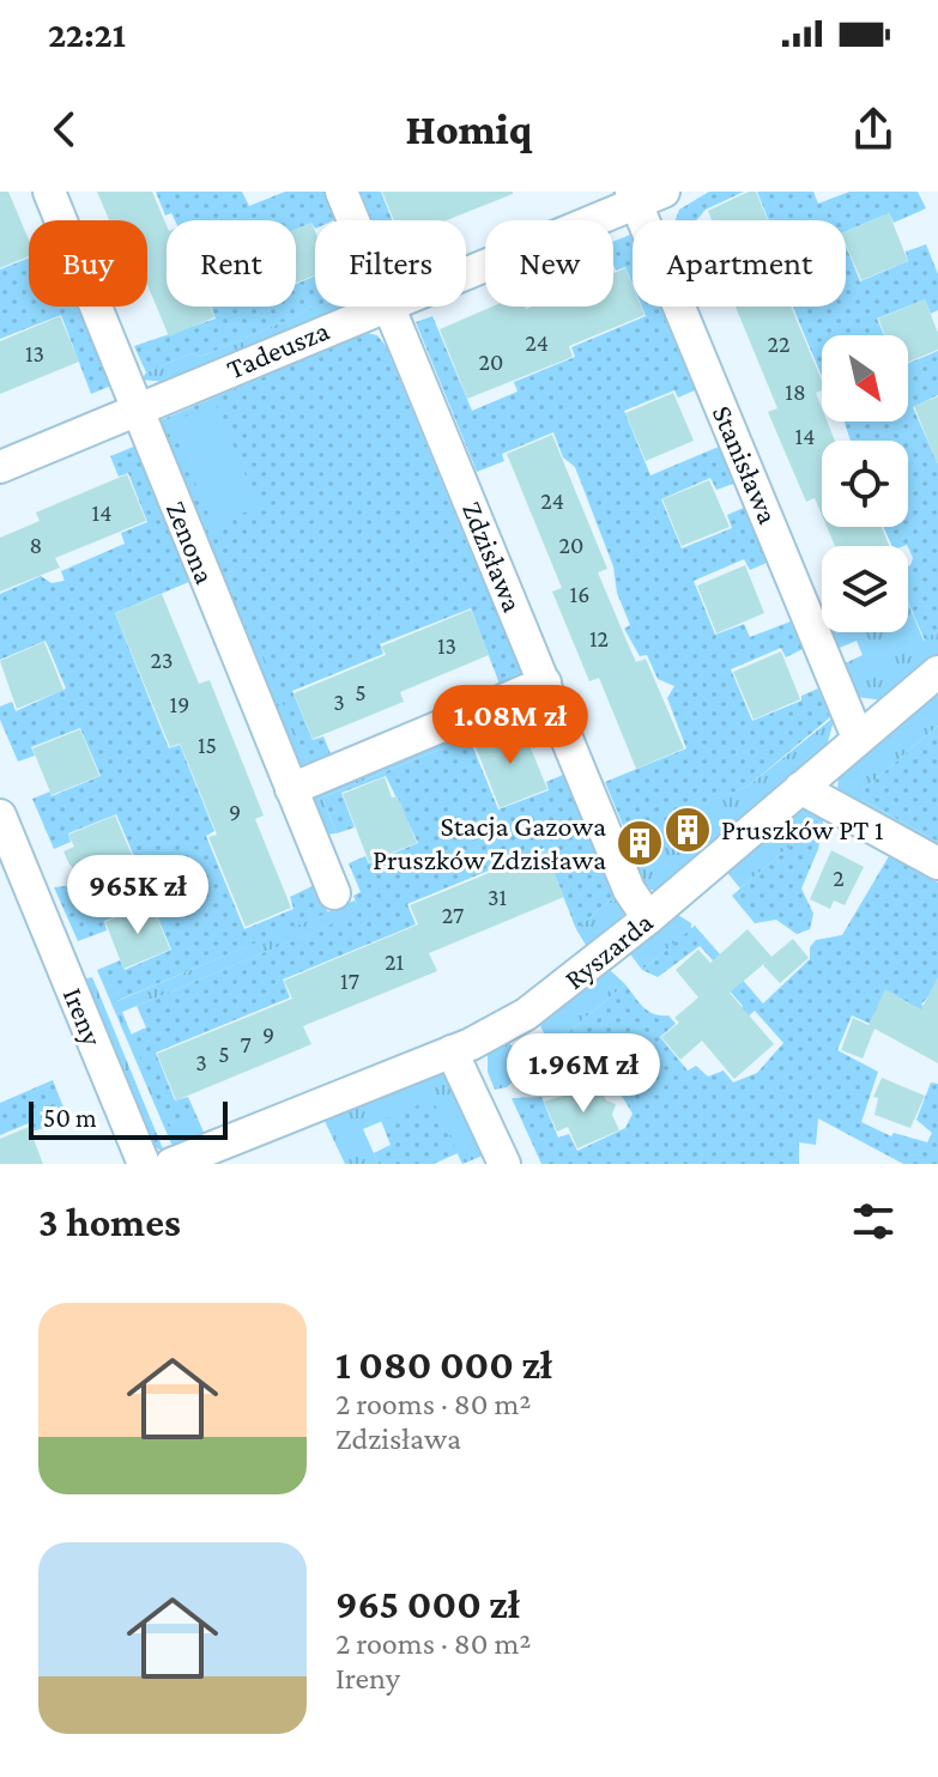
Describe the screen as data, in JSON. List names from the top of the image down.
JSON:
{
  "streets": {
    "street": [
      "Tadeusza",
      "Stanisława",
      "Zenona",
      "Zdzisława",
      "Ryszarda",
      "Ireny"
    ]
  },
  "crossings": [
    ["Tadeusza", "Stanisława"],
    ["Tadeusza", "Zenona"],
    ["Stanisława", "Ryszarda"],
    ["Zdzisława", "Ryszarda"]
  ],
  "places": {
    "building": ["Pruszków PT 1", "Stacja Gazowa Pruszków Zdzisława"]
  },
  "house_numbers": [
    "24",
    "22",
    "13",
    "20",
    "18",
    "14",
    "24",
    "14",
    "8",
    "20",
    "16",
    "12",
    "13",
    "23",
    "5",
    "3",
    "19",
    "15",
    "9",
    "2",
    "31",
    "27",
    "21",
    "17",
    "9",
    "7",
    "5",
    "3"
  ],
  "scale_bar": "50 m",
  "north": "bottom right",
  "page": {
    "status": "22:21",
    "header": "Homiq",
    "chip": [
      "Buy",
      "Rent",
      "Filters",
      "New",
      "Apartment"
    ],
    "price": ["1.08M zł", "965K zł", "1.96M zł"],
    "scale": "50 m",
    "heading": "3 homes",
    "list": [
      {
        "name": "1 080 000 zł",
        "note": "2 rooms · 80 m² · Zdzisława"
      },
      {
        "name": "965 000 zł",
        "note": "2 rooms · 80 m² · Ireny"
      }
    ]
  }
}
